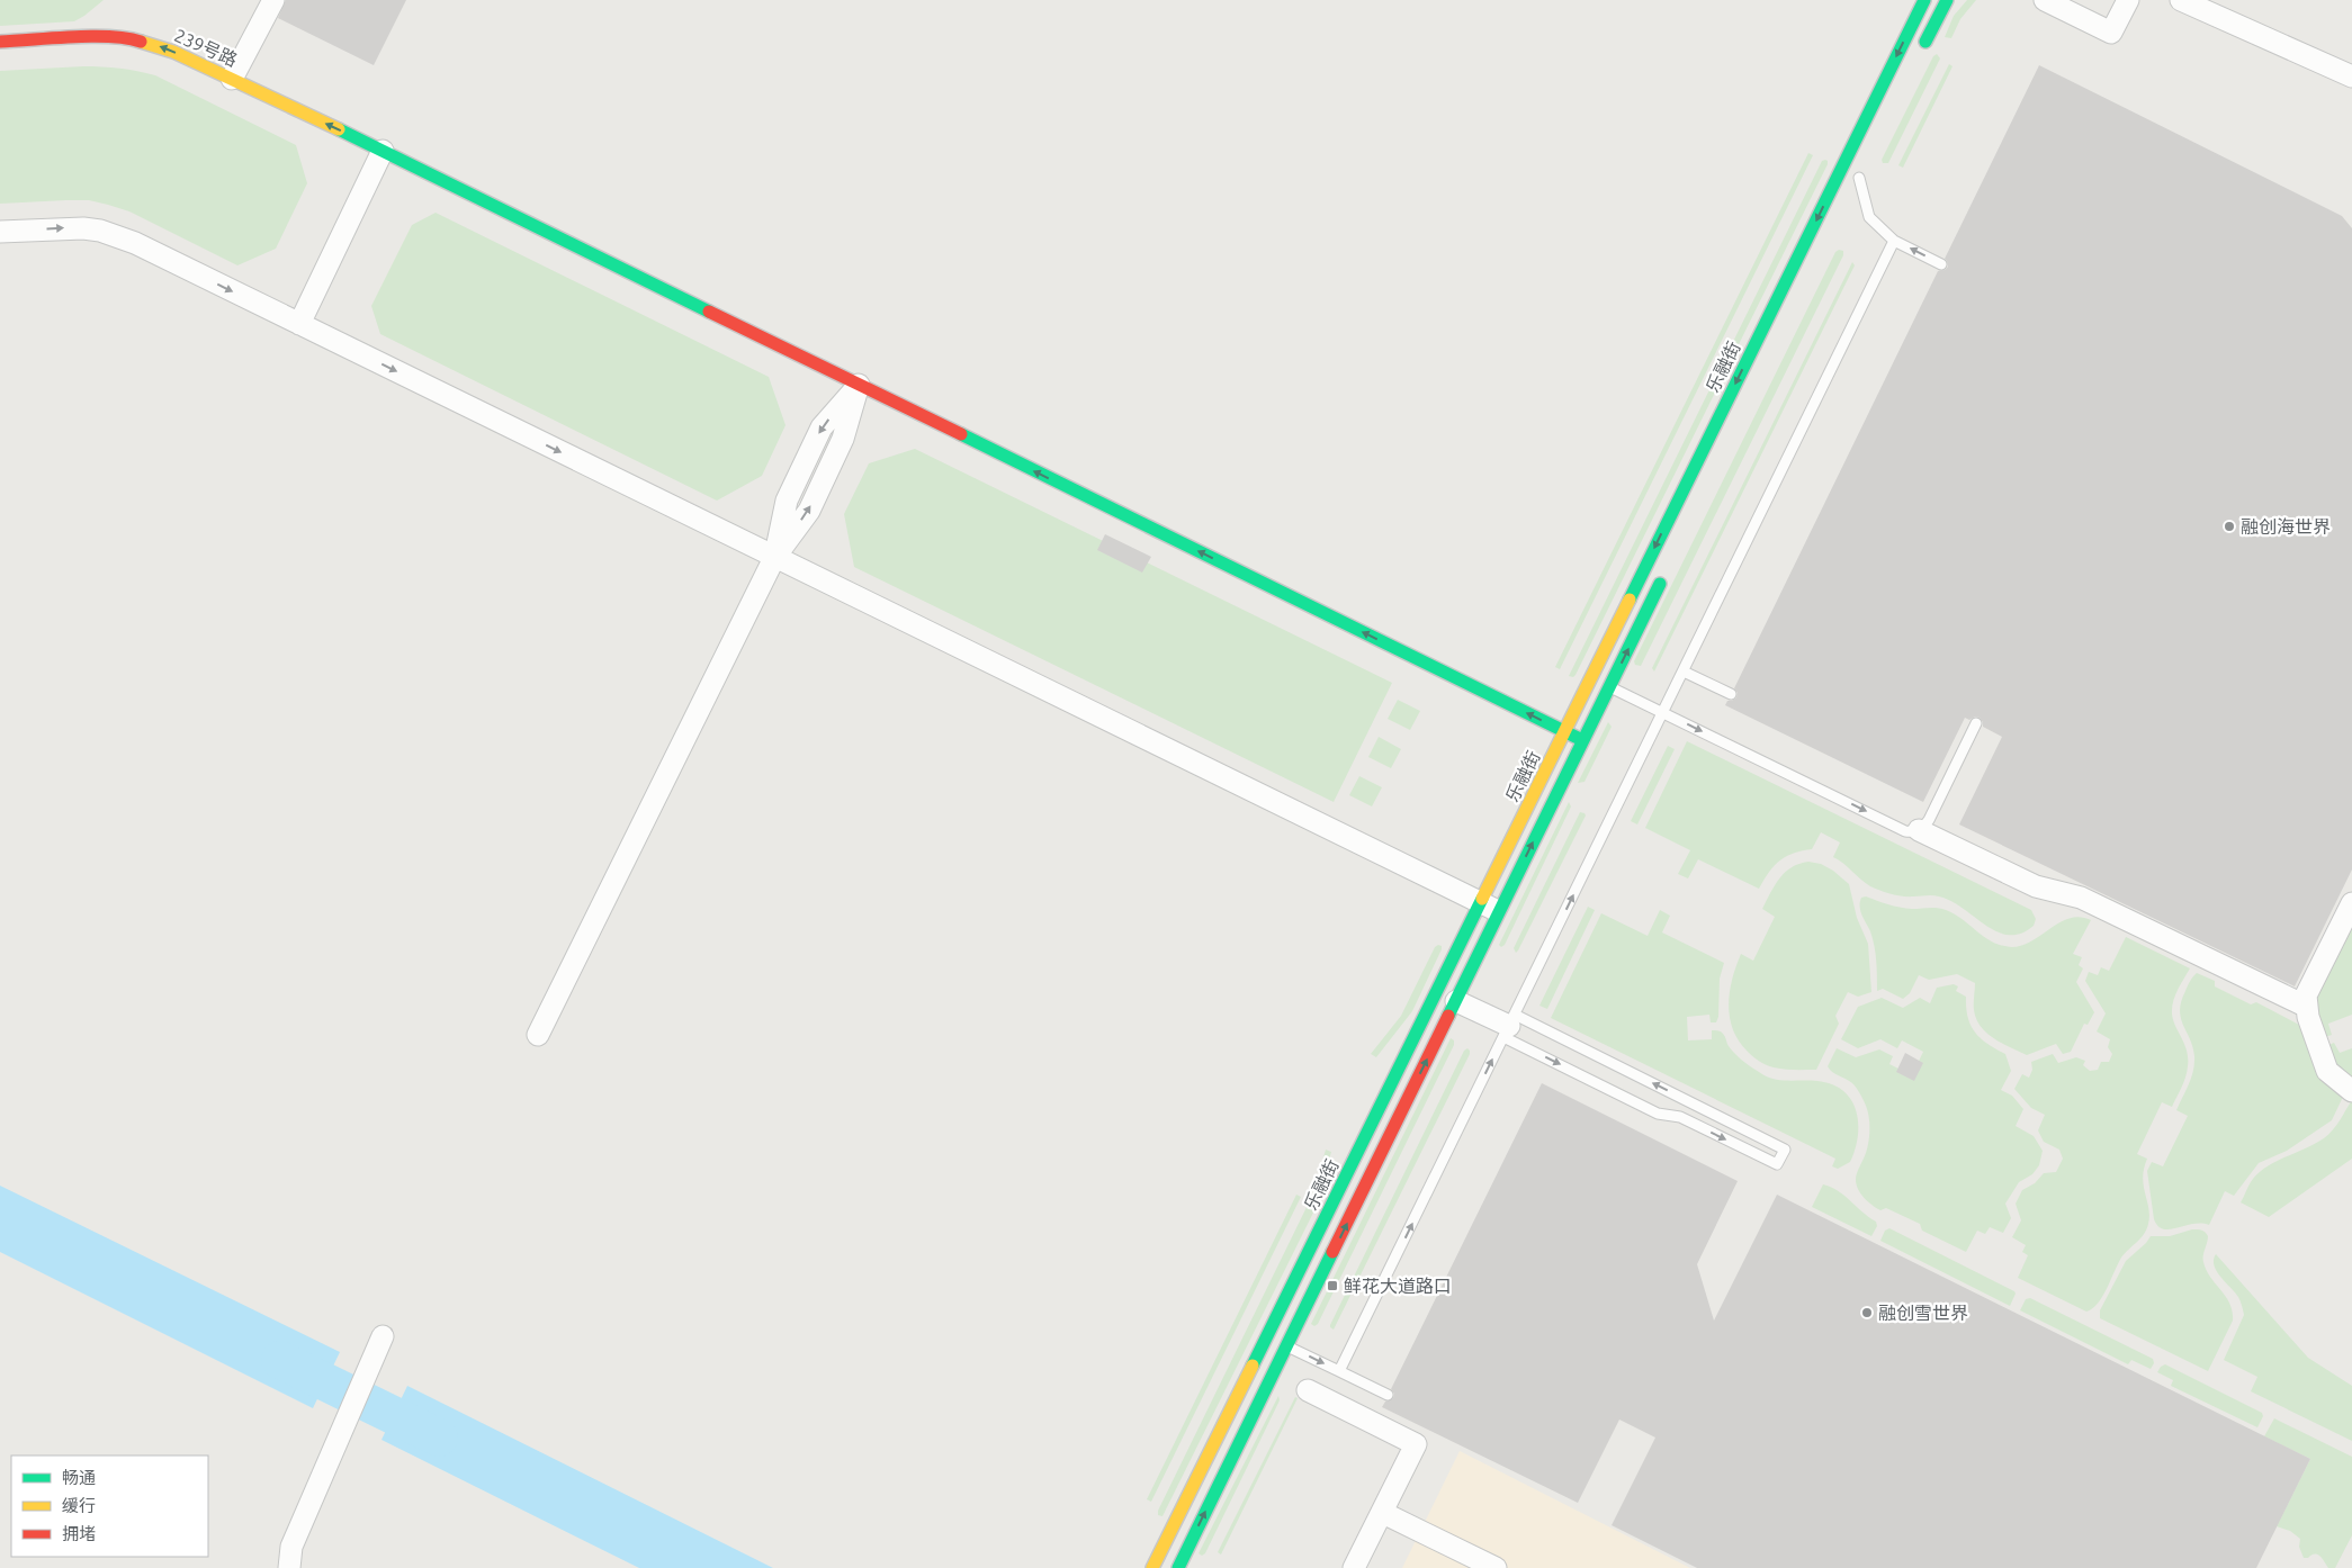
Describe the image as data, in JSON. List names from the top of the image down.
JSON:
{
  "streets": {
    "street": ["239号路", "乐融街"]
  },
  "crossings": [
    ["239号路", "乐融街"]
  ],
  "one_way": ["239号路"],
  "places": {
    "other": ["融创海世界", "融创雪世界"],
    "transit": ["鲜花大道路口"]
  },
  "legend": ["畅通", "缓行", "拥堵"]
}
